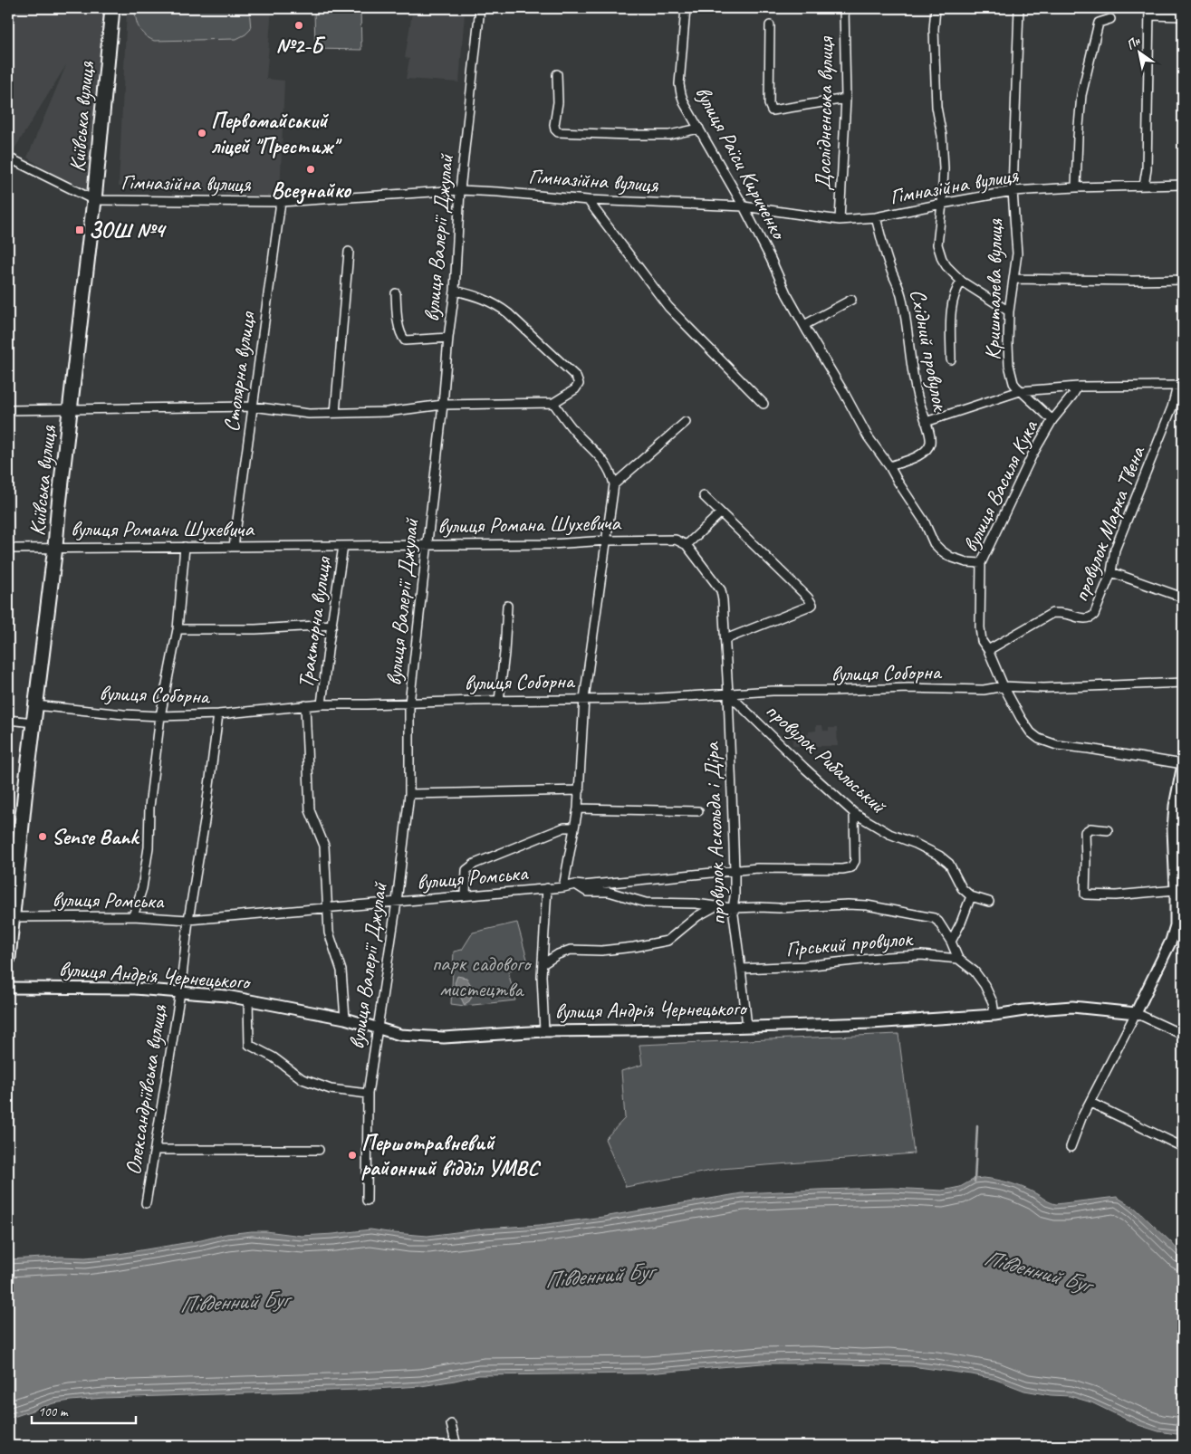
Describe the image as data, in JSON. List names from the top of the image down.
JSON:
{
  "streets": {
    "main road": ["Київська вулиця"],
    "street": [
      "Дослідненська вулиця",
      "вулиця Раїси Кириченко",
      "Гімназійна вулиця",
      "вулиця Валерії Джулай",
      "Кришталева вулиця",
      "Східний провулок",
      "Столярна вулиця",
      "вулиця Василя Кука",
      "вулиця Романа Шухевича",
      "провулок Марка Твена",
      "Тракторна вулиця",
      "вулиця Соборна",
      "провулок Рибальський",
      "провулок Аскольда і Діра",
      "вулиця Ромська",
      "Гірський провулок",
      "вулиця Андрія Чернецького",
      "Олександріївська вулиця"
    ]
  },
  "crossings": [
    ["Дослідненська вулиця", "Гімназійна вулиця"],
    ["Київська вулиця", "Гімназійна вулиця"],
    ["Київська вулиця", "вулиця Романа Шухевича"],
    ["Київська вулиця", "вулиця Соборна"],
    ["Київська вулиця", "вулиця Ромська"],
    ["вулиця Раїси Кириченко", "Гімназійна вулиця"],
    ["вулиця Раїси Кириченко", "Східний провулок"],
    ["вулиця Раїси Кириченко", "вулиця Василя Кука"],
    ["Гімназійна вулиця", "вулиця Валерії Джулай"],
    ["Гімназійна вулиця", "Кришталева вулиця"],
    ["Гімназійна вулиця", "Східний провулок"],
    ["Гімназійна вулиця", "Столярна вулиця"],
    ["вулиця Валерії Джулай", "вулиця Романа Шухевича"],
    ["вулиця Валерії Джулай", "вулиця Соборна"],
    ["вулиця Валерії Джулай", "вулиця Ромська"],
    ["вулиця Валерії Джулай", "вулиця Андрія Чернецького"],
    ["Кришталева вулиця", "вулиця Василя Кука"],
    ["Східний провулок", "вулиця Василя Кука"],
    ["Столярна вулиця", "вулиця Романа Шухевича"],
    ["вулиця Василя Кука", "провулок Марка Твена"],
    ["вулиця Василя Кука", "вулиця Соборна"],
    ["вулиця Романа Шухевича", "Тракторна вулиця"],
    ["Тракторна вулиця", "вулиця Соборна"],
    ["Тракторна вулиця", "вулиця Ромська"],
    ["Тракторна вулиця", "вулиця Андрія Чернецького"],
    ["вулиця Соборна", "провулок Рибальський"],
    ["вулиця Соборна", "провулок Аскольда і Діра"],
    ["вулиця Соборна", "Олександріївська вулиця"],
    ["провулок Рибальський", "провулок Аскольда і Діра"],
    ["провулок Рибальський", "вулиця Ромська"],
    ["провулок Аскольда і Діра", "вулиця Ромська"],
    ["провулок Аскольда і Діра", "Гірський провулок"],
    ["провулок Аскольда і Діра", "вулиця Андрія Чернецького"],
    ["вулиця Ромська", "Олександріївська вулиця"],
    ["вулиця Андрія Чернецького", "Олександріївська вулиця"]
  ],
  "water": ["Південний Буг"],
  "parks": ["парк садового мистецтва"],
  "places": {
    "other": [
      "№2-Б",
      "Первомайський ліцей \"Престиж\"",
      "Всезнайко",
      "Sense Bank",
      "Першотравневий районний відділ УМВС"
    ],
    "transit": ["ЗОШ №4"]
  },
  "scale_bar": "100 m",
  "north": "top left"
}
